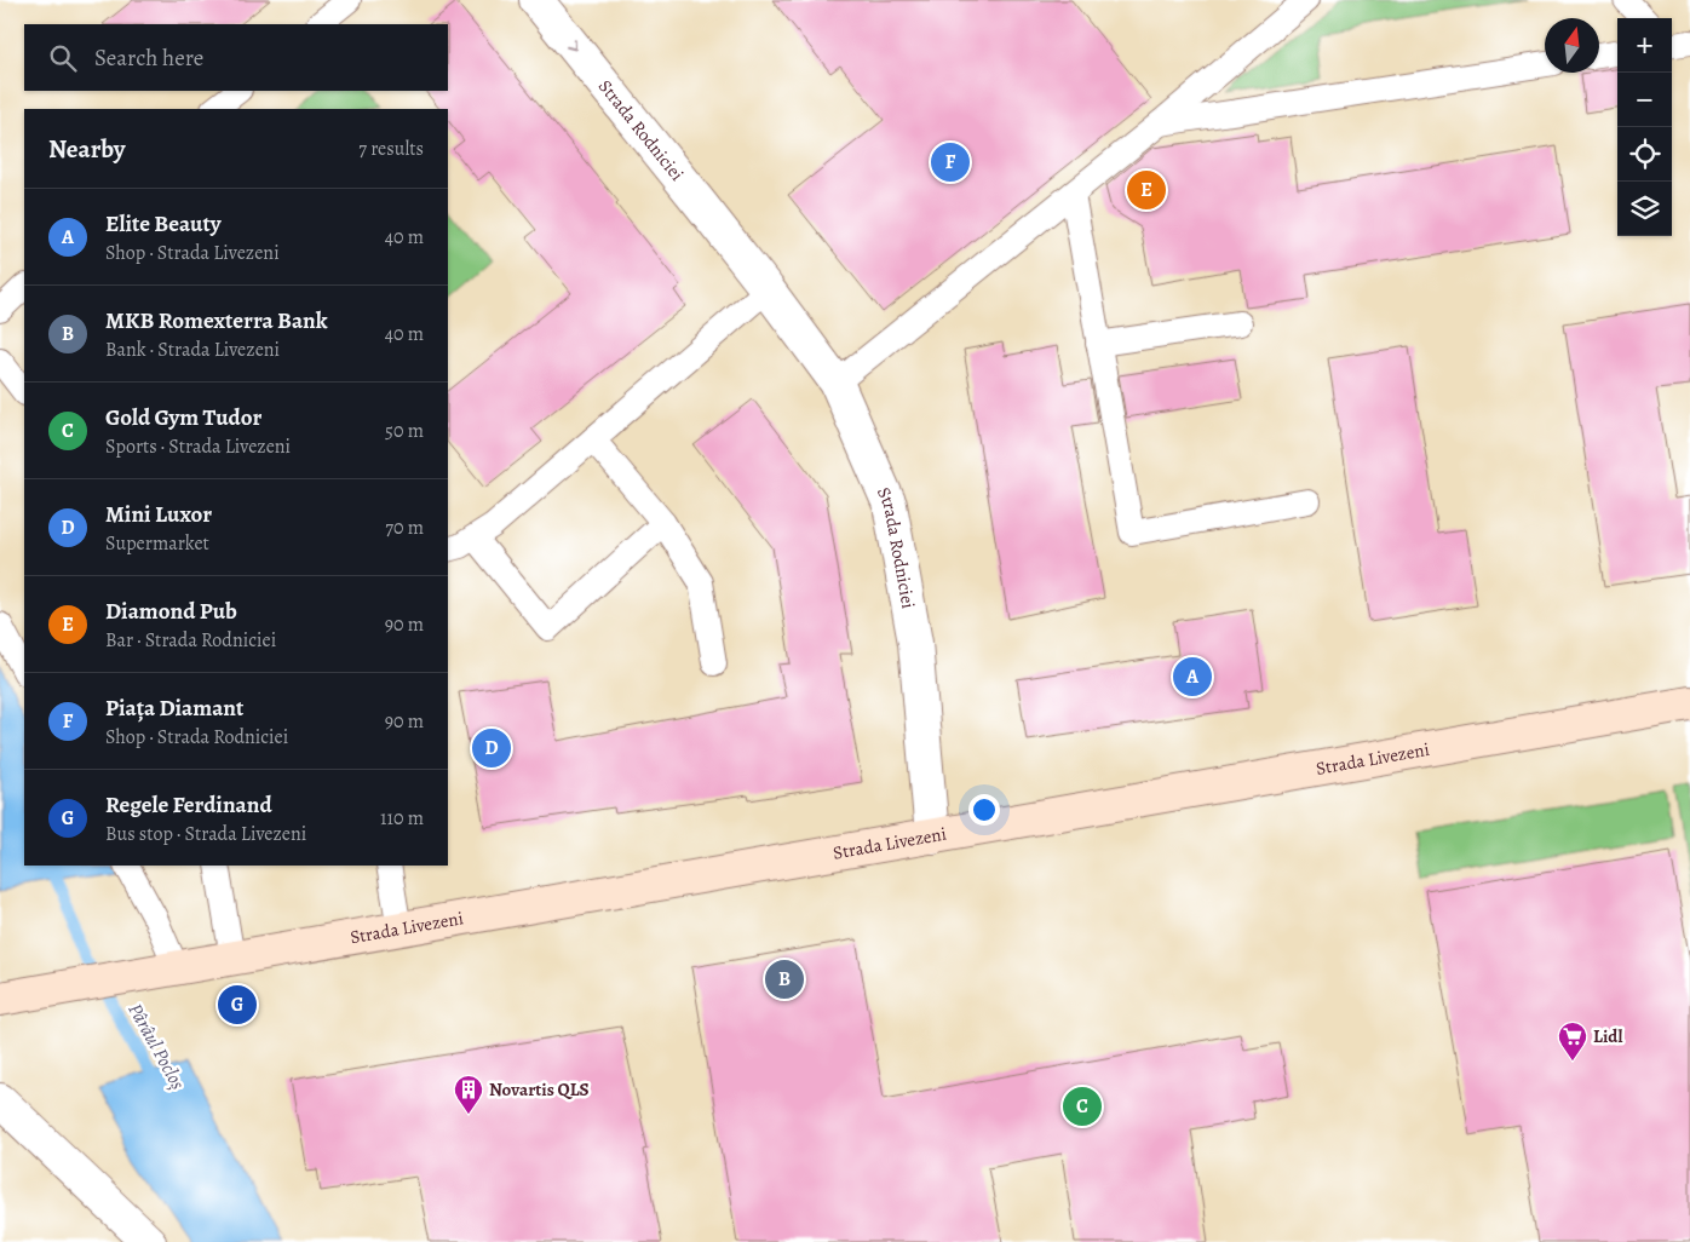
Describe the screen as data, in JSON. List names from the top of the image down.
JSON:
{
  "streets": {
    "main road": ["Strada Livezeni"],
    "street": ["Strada Rodniciei"]
  },
  "crossings": [
    ["Strada Rodniciei", "Strada Livezeni"]
  ],
  "one_way": ["Strada Rodniciei"],
  "water": ["Pârâul Pocloș"],
  "places": {
    "supermarket": ["Lidl"],
    "building": ["Novartis QLS"]
  },
  "north": "top",
  "page": {
    "map_buttons": ["+", "−"],
    "search": "Search here",
    "heading": ["Nearby", "7 results"],
    "pins": [
      "F",
      "E",
      "A",
      "D",
      "B",
      "G",
      "C"
    ],
    "list": [
      {
        "mark": "A",
        "name": "Elite Beauty",
        "note": "Shop · Strada Livezeni",
        "value": "40 m"
      },
      {
        "mark": "B",
        "name": "MKB Romexterra Bank",
        "note": "Bank · Strada Livezeni",
        "value": "40 m"
      },
      {
        "mark": "C",
        "name": "Gold Gym Tudor",
        "note": "Sports · Strada Livezeni",
        "value": "50 m"
      },
      {
        "mark": "D",
        "name": "Mini Luxor",
        "note": "Supermarket",
        "value": "70 m"
      },
      {
        "mark": "E",
        "name": "Diamond Pub",
        "note": "Bar · Strada Rodniciei",
        "value": "90 m"
      },
      {
        "mark": "F",
        "name": "Piața Diamant",
        "note": "Shop · Strada Rodniciei",
        "value": "90 m"
      },
      {
        "mark": "G",
        "name": "Regele Ferdinand",
        "note": "Bus stop · Strada Livezeni",
        "value": "110 m"
      }
    ]
  }
}
